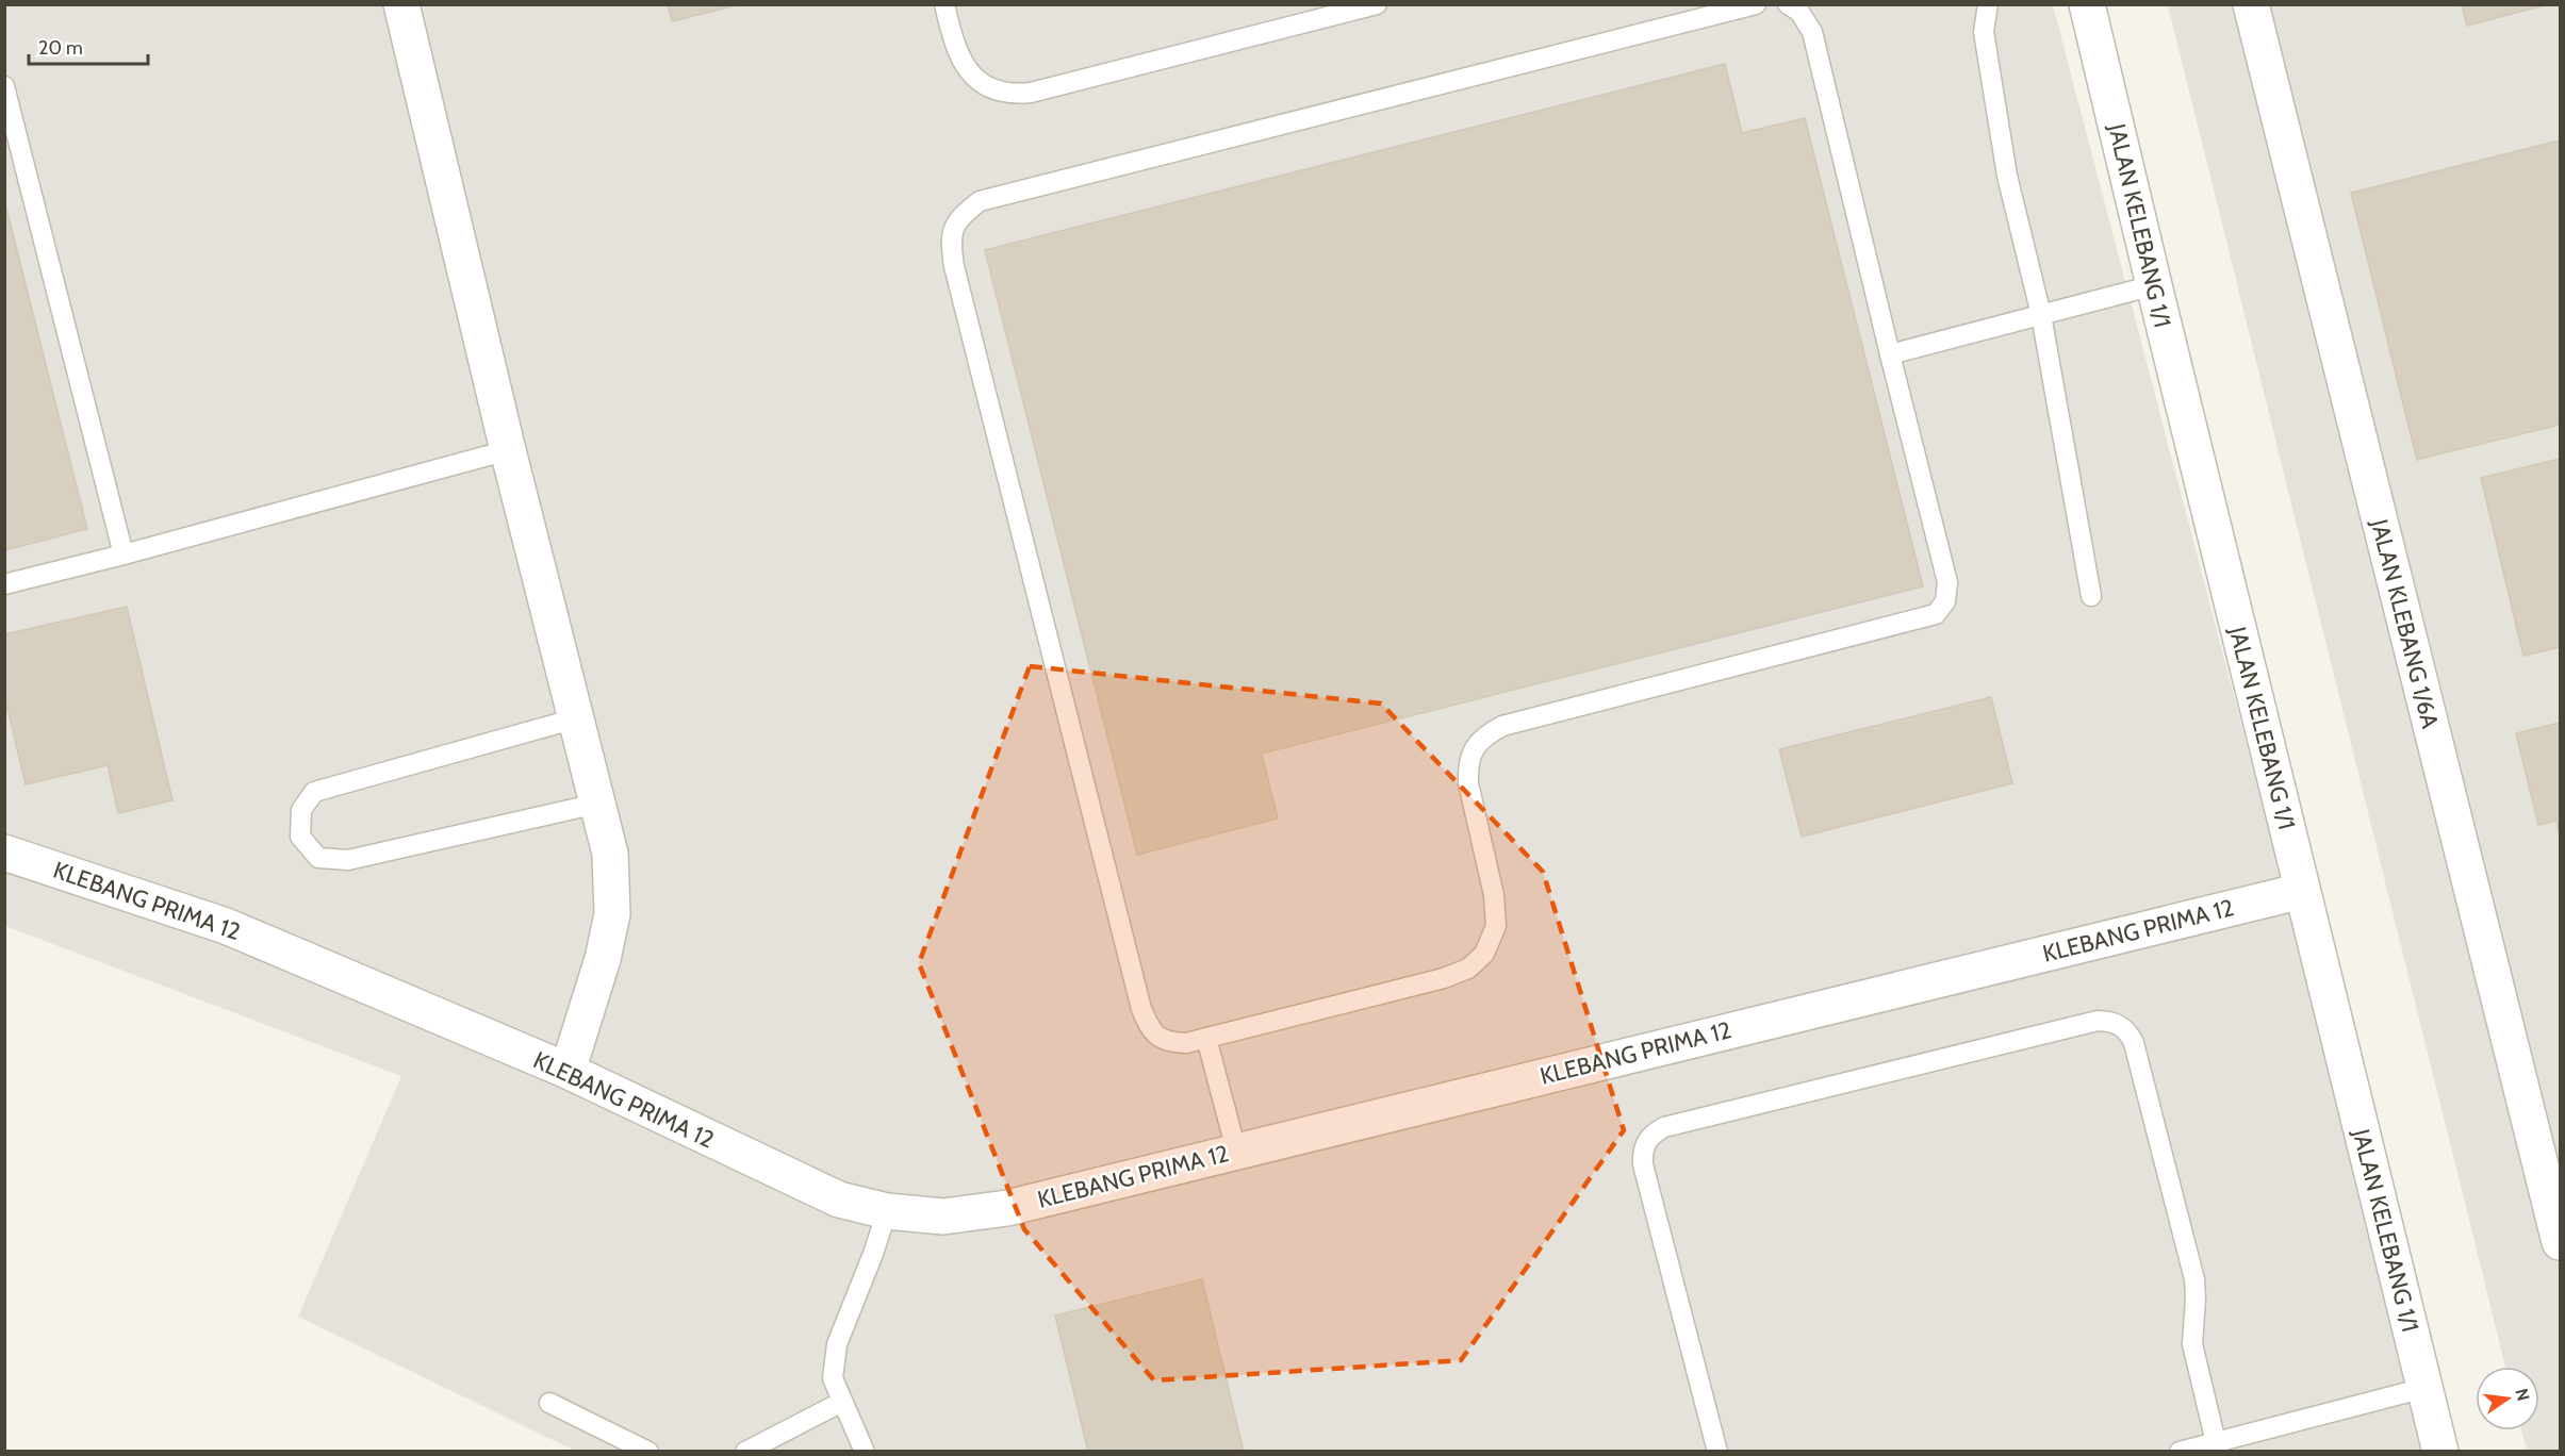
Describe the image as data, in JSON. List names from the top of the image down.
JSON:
{
  "streets": {
    "street": ["JALAN KELEBANG 1/1", "JALAN KLEBANG 1/6A", "KLEBANG PRIMA 12"]
  },
  "crossings": [
    ["JALAN KELEBANG 1/1", "KLEBANG PRIMA 12"]
  ],
  "scale_bar": "20 m",
  "north": "right"
}
